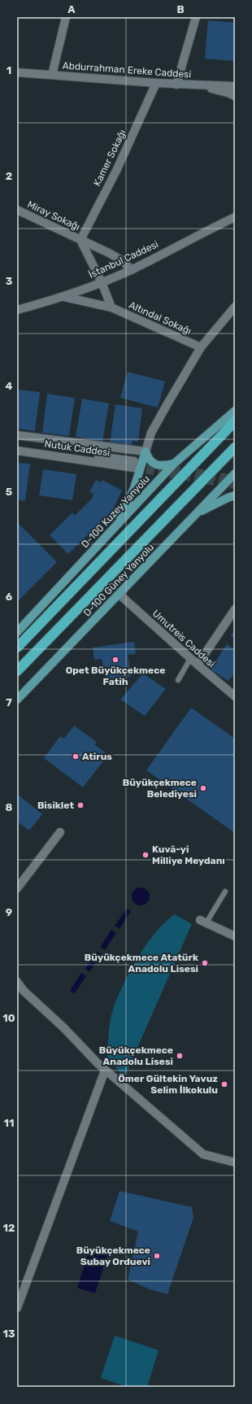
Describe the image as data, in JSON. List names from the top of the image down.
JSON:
{
  "streets": {
    "main road": ["D-100 Kuzey Yanyolu", "D-100 Güney Yanyolu"],
    "street": [
      "Abdurrahman Ereke Caddesi",
      "Kamer Sokağı",
      "Miray Sokağı",
      "İstanbul Caddesi",
      "Altındal Sokağı",
      "Nutuk Caddesi",
      "Umutreis Caddesi"
    ]
  },
  "crossings": [
    ["Abdurrahman Ereke Caddesi", "Kamer Sokağı"],
    ["Kamer Sokağı", "Miray Sokağı"],
    ["Miray Sokağı", "İstanbul Caddesi"],
    ["İstanbul Caddesi", "Altındal Sokağı"],
    ["D-100 Güney Yanyolu", "Umutreis Caddesi"]
  ],
  "places": [
    "Opet Büyükçekmece Fatih",
    "Atirus",
    "Büyükçekmece Belediyesi",
    "Bisiklet",
    "Kuvâ-yi Milliye Meydanı",
    "Büyükçekmece Atatürk Anadolu Lisesi",
    "Büyükçekmece Anadolu Lisesi",
    "Ömer Gültekin Yavuz Selim İlkokulu",
    "Büyükçekmece Subay Orduevi"
  ],
  "grid": {
    "columns": ["A", "B"],
    "rows": [
      "1",
      "2",
      "3",
      "4",
      "5",
      "6",
      "7",
      "8",
      "9",
      "10",
      "11",
      "12",
      "13"
    ]
  }
}
